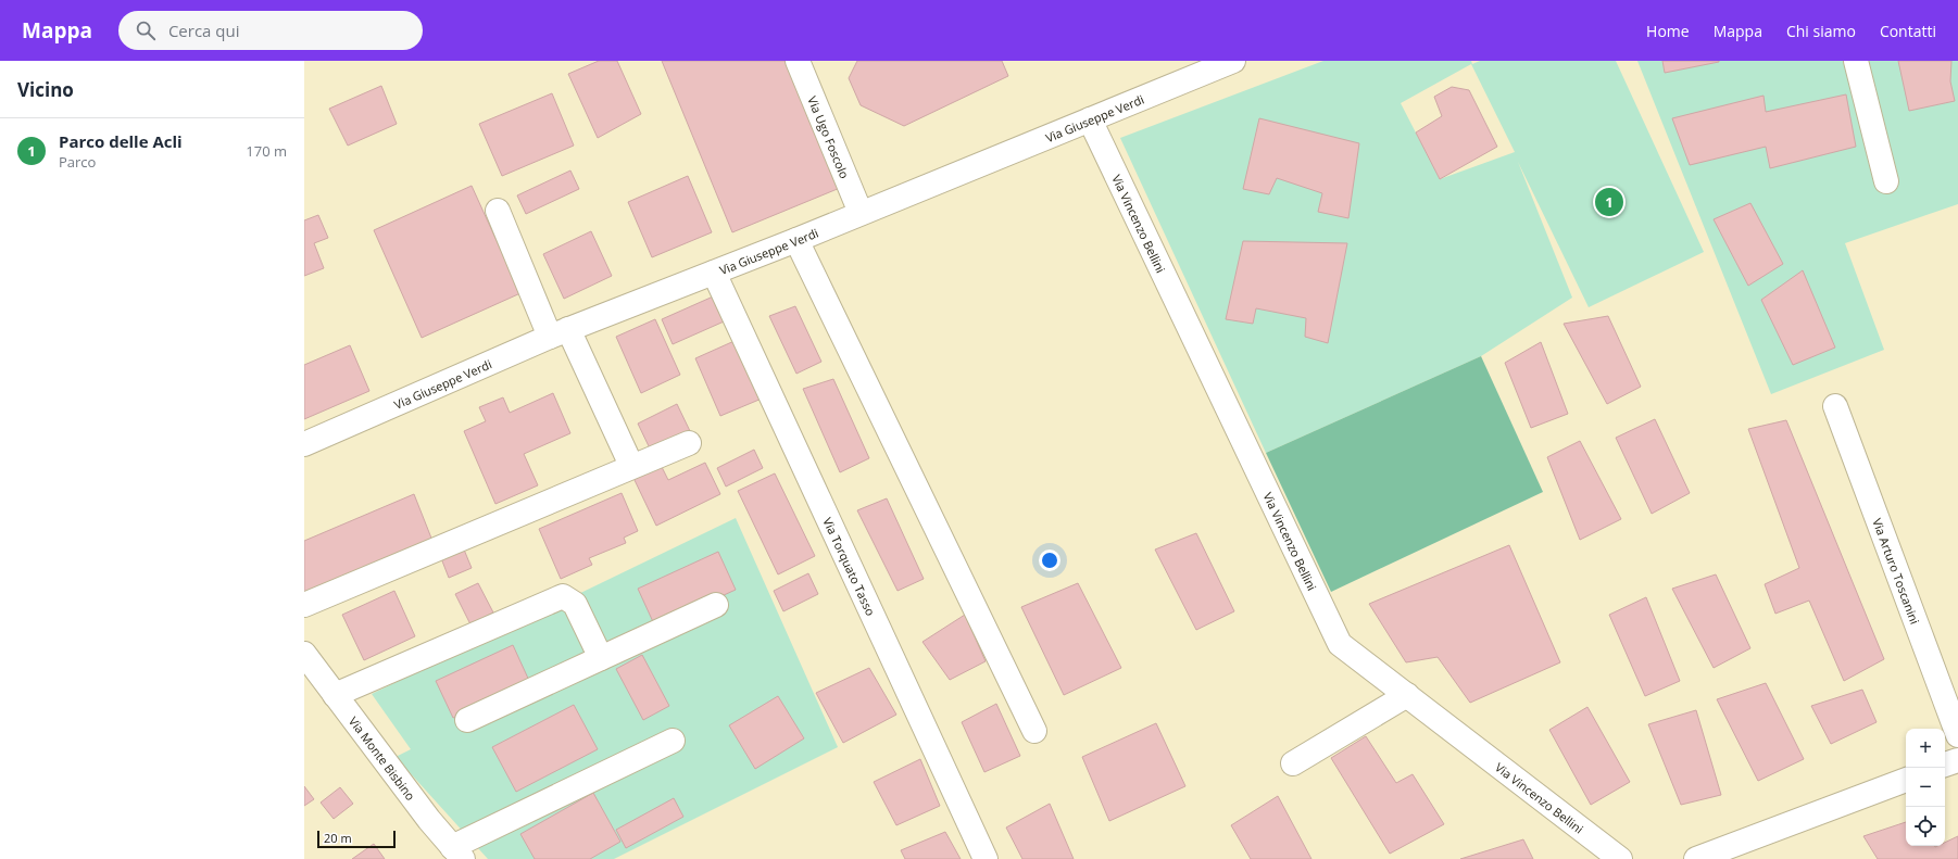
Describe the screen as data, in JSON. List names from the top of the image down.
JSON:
{
  "streets": {
    "street": [
      "Via Giuseppe Verdi",
      "Via Ugo Foscolo",
      "Via Vincenzo Bellini",
      "Via Torquato Tasso",
      "Via Arturo Toscanini",
      "Via Monte Bisbino"
    ]
  },
  "crossings": [
    ["Via Giuseppe Verdi", "Via Ugo Foscolo"],
    ["Via Giuseppe Verdi", "Via Vincenzo Bellini"],
    ["Via Giuseppe Verdi", "Via Torquato Tasso"]
  ],
  "scale_bar": "20 m",
  "page": {
    "header": "Mappa",
    "search": "Cerca qui",
    "nav": [
      "Home",
      "Mappa",
      "Chi siamo",
      "Contatti"
    ],
    "heading": "Vicino",
    "list": [
      {
        "mark": "1",
        "name": "Parco delle Acli",
        "note": "Parco",
        "value": "170 m"
      }
    ],
    "pins": "1",
    "map_buttons": ["+", "−"],
    "scale": "20 m"
  }
}
